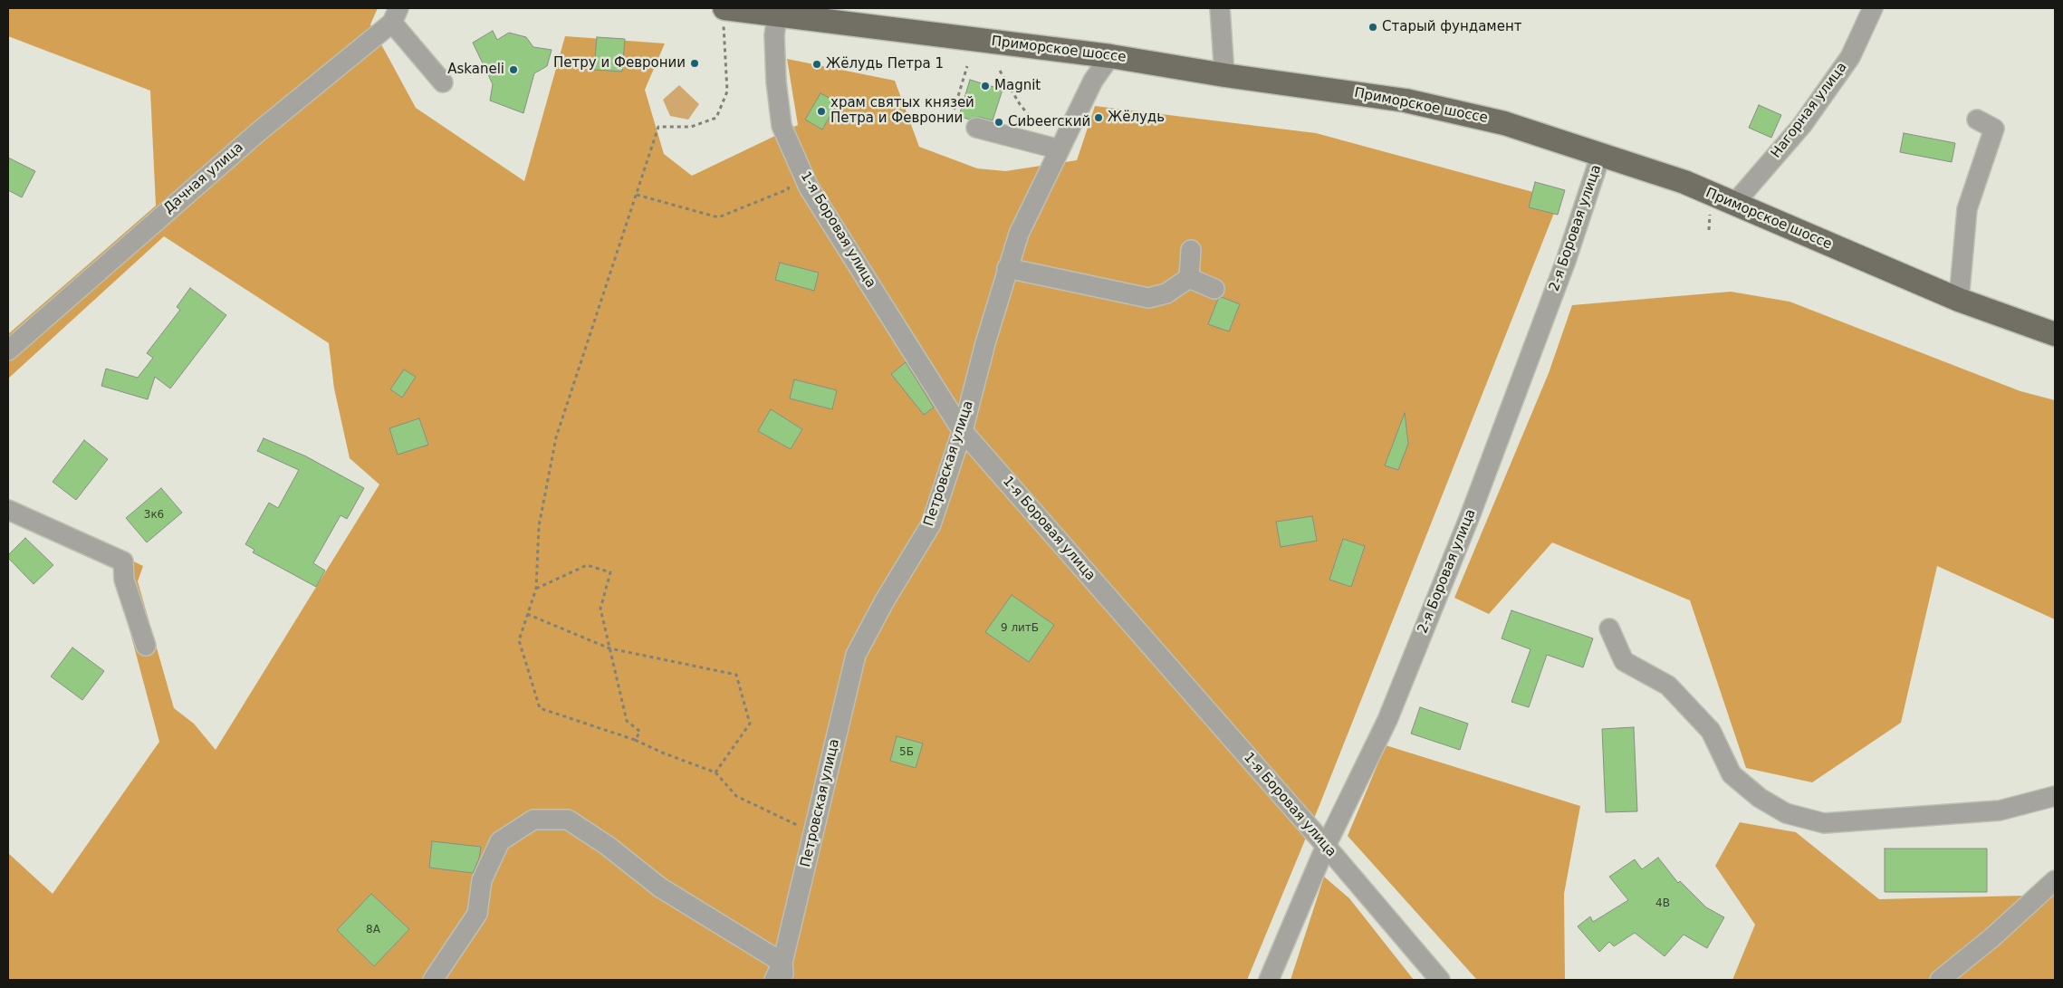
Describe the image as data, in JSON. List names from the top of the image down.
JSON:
{
  "streets": {
    "main road": ["Приморское шоссе"],
    "street": [
      "Нагорная улица",
      "Дачная улица",
      "2-я Боровая улица",
      "1-я Боровая улица",
      "Петровская улица"
    ]
  },
  "crossings": [
    ["Приморское шоссе", "Нагорная улица"],
    ["Приморское шоссе", "2-я Боровая улица"],
    ["Приморское шоссе", "1-я Боровая улица"],
    ["Приморское шоссе", "Петровская улица"],
    ["2-я Боровая улица", "1-я Боровая улица"],
    ["1-я Боровая улица", "Петровская улица"]
  ],
  "places": [
    "Старый фундамент",
    "Петру и Февронии",
    "Жёлудь Петра 1",
    "Askaneli",
    "Magnit",
    "храм святых князей Петра и Февронии",
    "Жёлудь",
    "Сиbeerский"
  ],
  "house_numbers": [
    "3к6",
    "9 литБ",
    "5Б",
    "4В",
    "8А"
  ]
}
